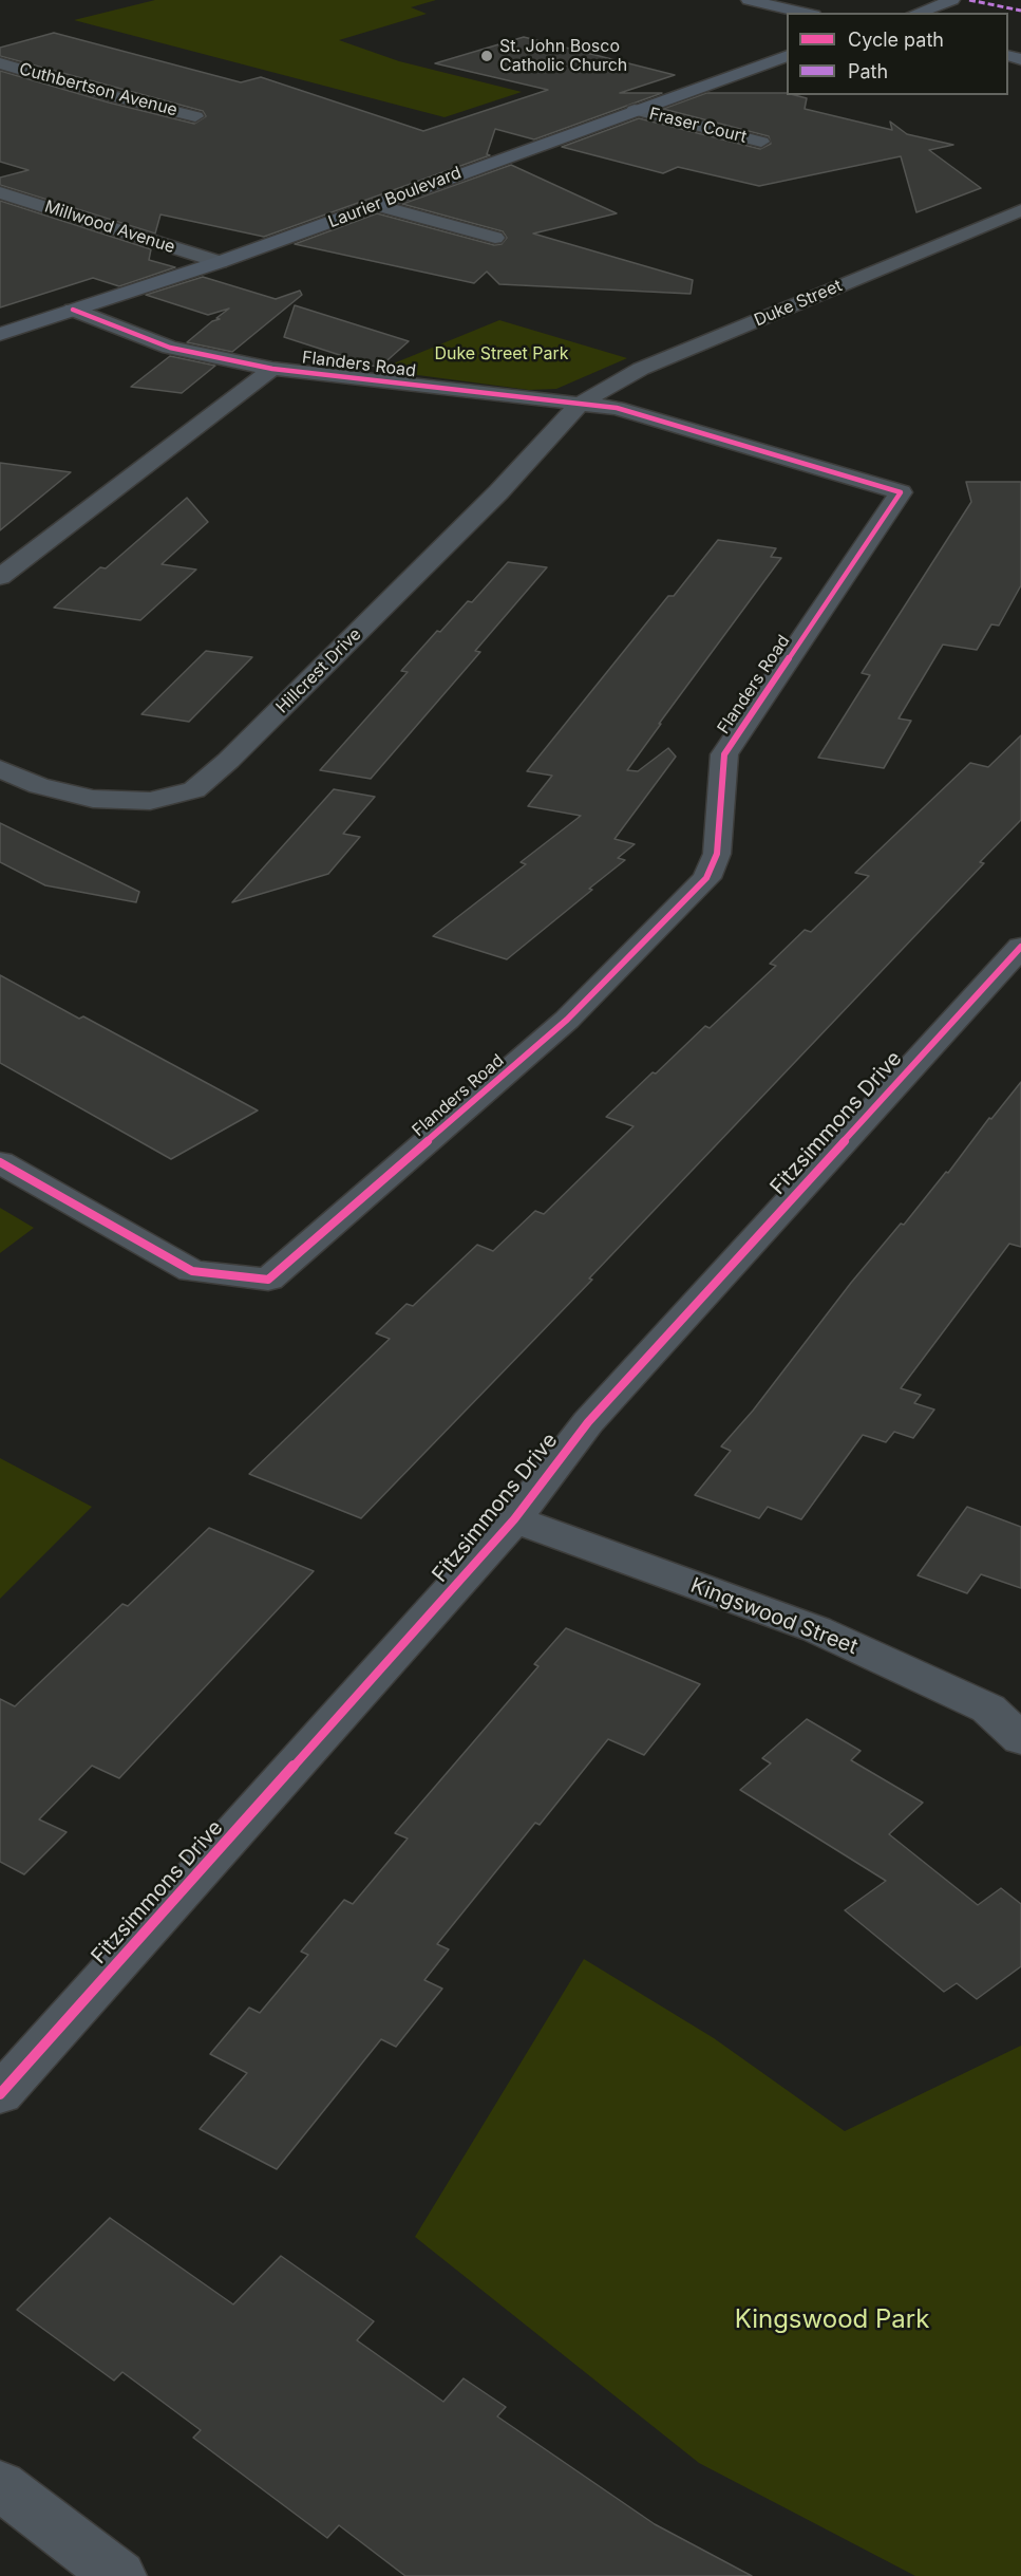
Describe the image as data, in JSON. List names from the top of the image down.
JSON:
{
  "streets": {
    "street": [
      "Cuthbertson Avenue",
      "Fraser Court",
      "Laurier Boulevard",
      "Millwood Avenue",
      "Duke Street",
      "Flanders Road",
      "Hillcrest Drive",
      "Fitzsimmons Drive",
      "Kingswood Street"
    ]
  },
  "crossings": [
    ["Fraser Court", "Laurier Boulevard"],
    ["Laurier Boulevard", "Millwood Avenue"],
    ["Laurier Boulevard", "Flanders Road"],
    ["Duke Street", "Flanders Road"],
    ["Duke Street", "Hillcrest Drive"],
    ["Flanders Road", "Hillcrest Drive"],
    ["Fitzsimmons Drive", "Kingswood Street"]
  ],
  "parks": ["Duke Street Park", "Kingswood Park"],
  "places": ["St. John Bosco Catholic Church"],
  "legend": ["Cycle path", "Path"]
}
